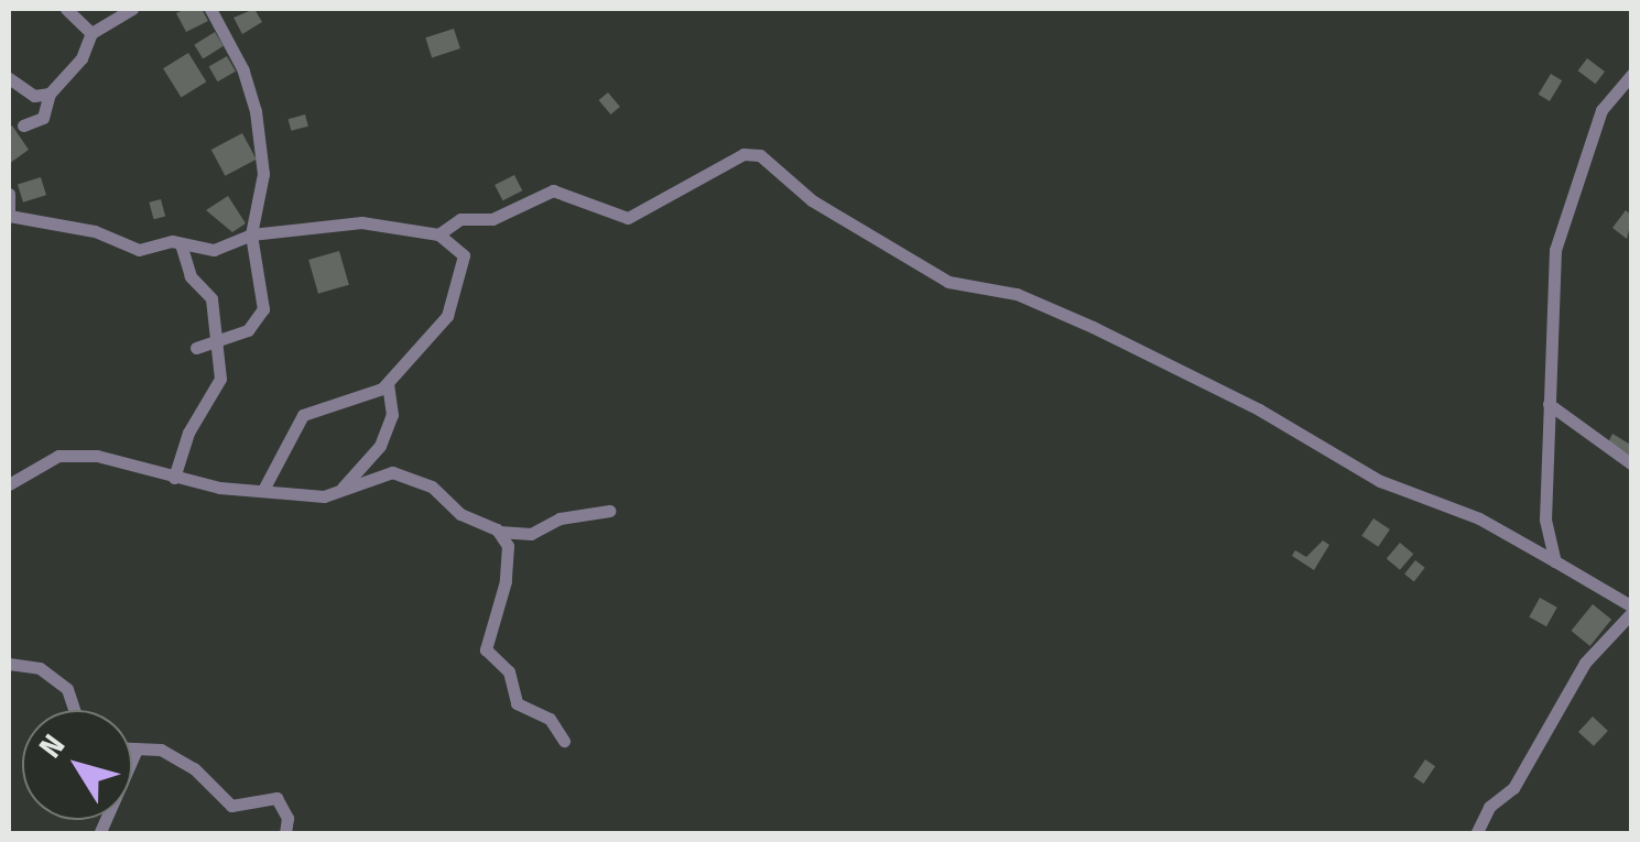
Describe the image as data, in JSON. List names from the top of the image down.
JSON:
{
  "north": "top left"
}
